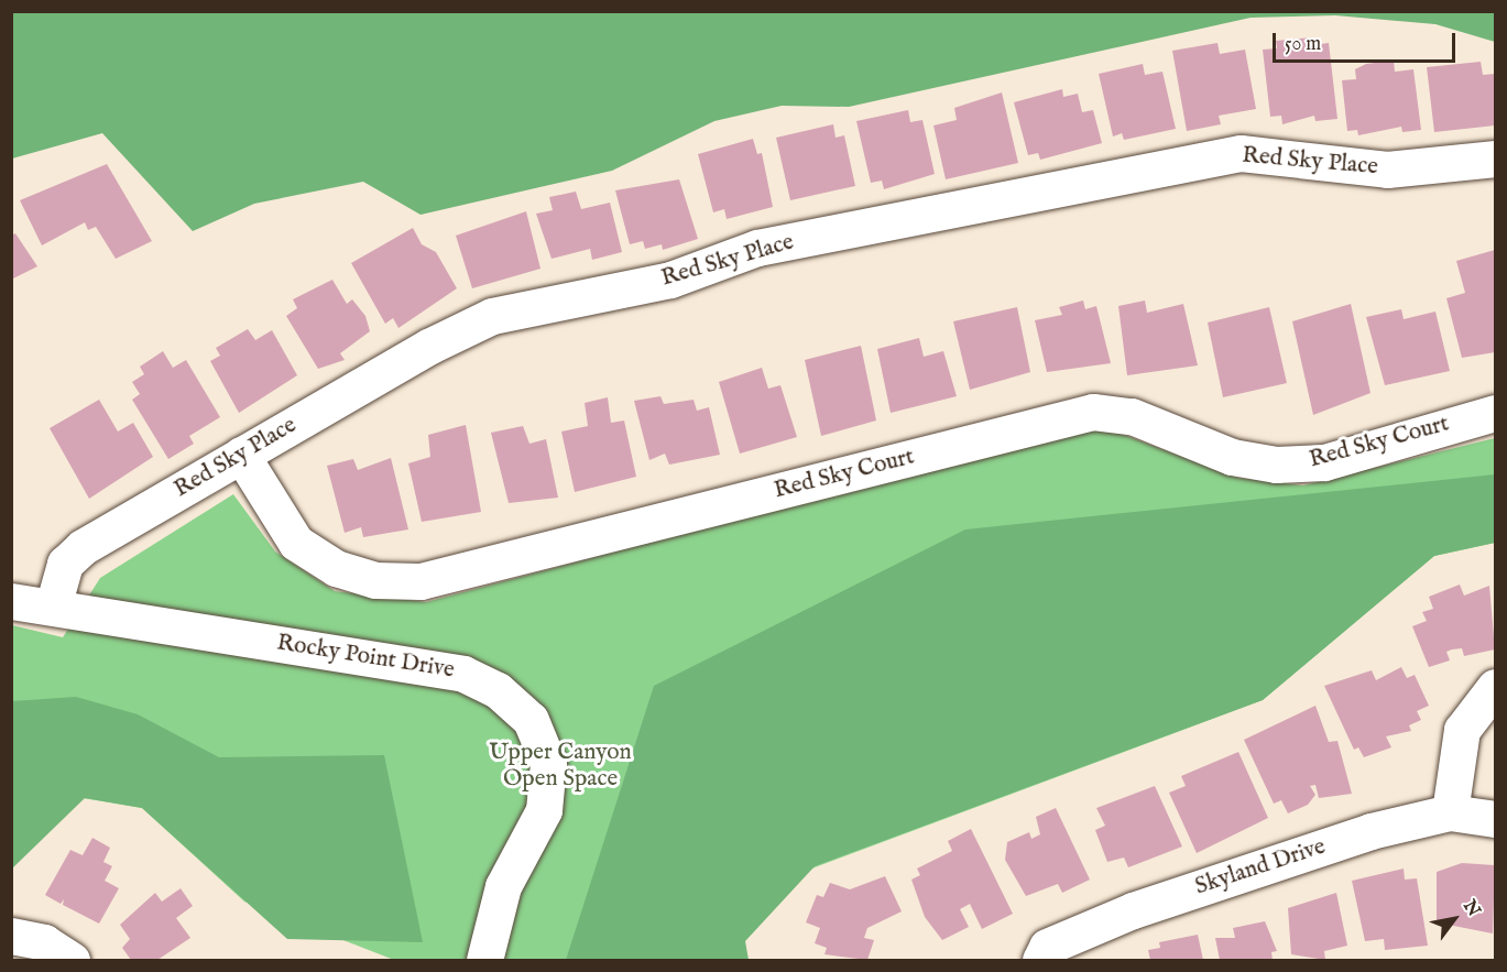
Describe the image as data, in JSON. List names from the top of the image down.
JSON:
{
  "streets": {
    "street": [
      "Red Sky Place",
      "Red Sky Court",
      "Rocky Point Drive",
      "Skyland Drive"
    ]
  },
  "crossings": [
    ["Red Sky Place", "Red Sky Court"],
    ["Red Sky Place", "Rocky Point Drive"]
  ],
  "parks": ["Upper Canyon Open Space"],
  "scale_bar": "50 m",
  "north": "top right"
}
